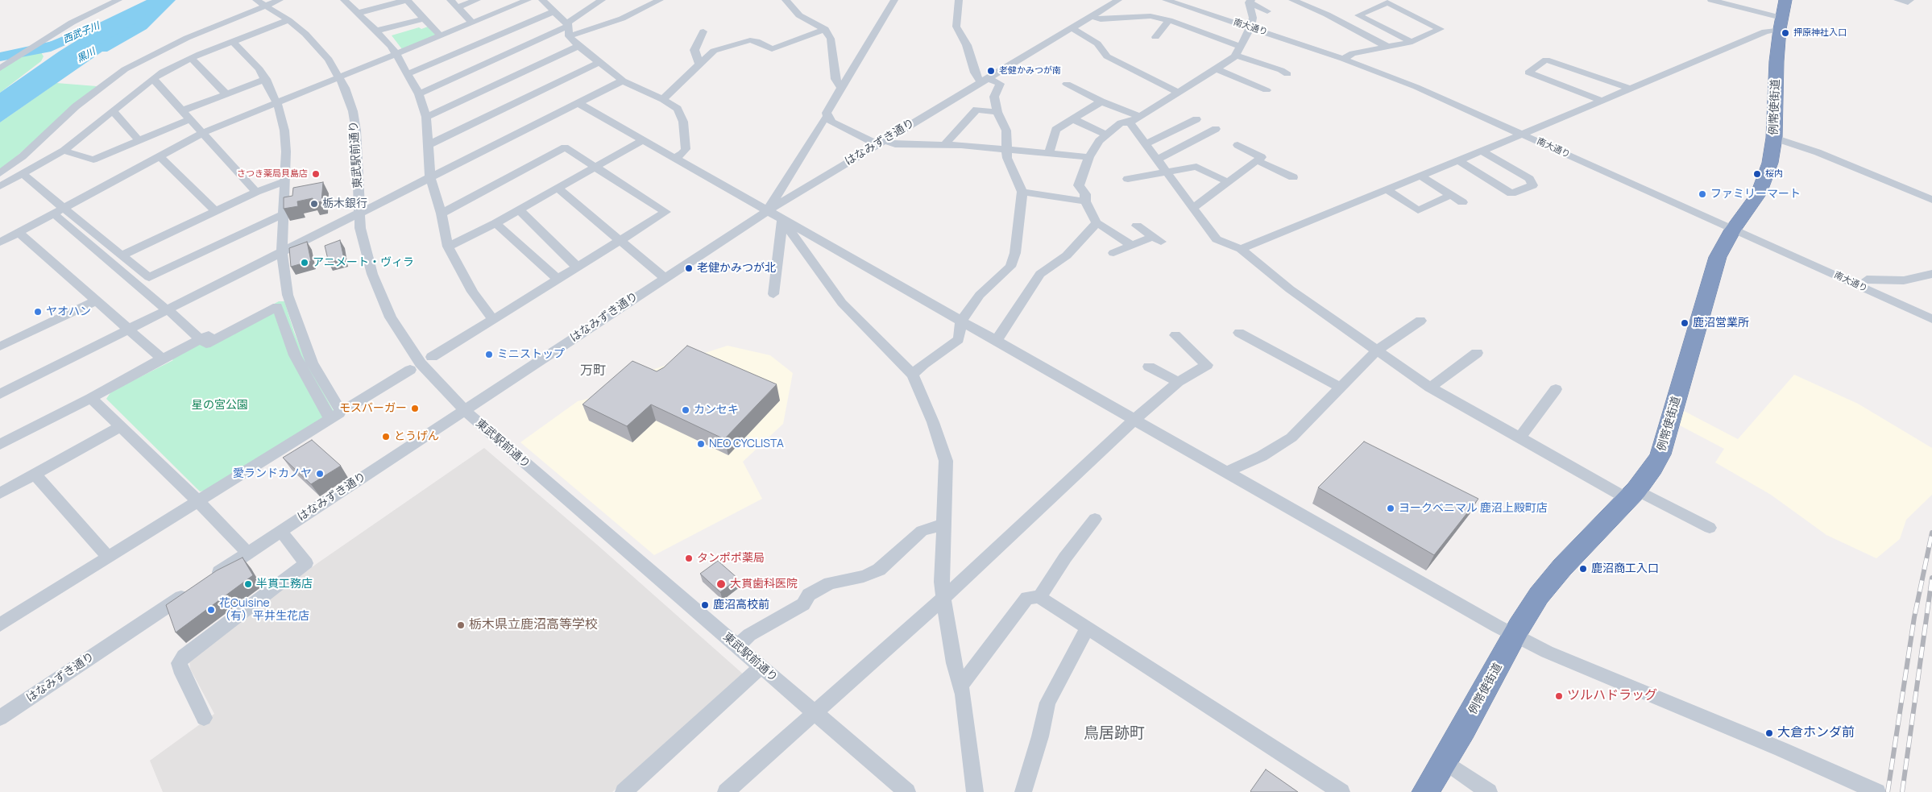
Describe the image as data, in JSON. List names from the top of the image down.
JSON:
{
  "streets": {
    "highway": ["例幣使街道"],
    "street": ["南大通り", "はなみずき通り", "東武駅前通り"]
  },
  "crossings": [
    ["南大通り", "例幣使街道"],
    ["はなみずき通り", "東武駅前通り"]
  ],
  "districts": ["万町", "鳥居跡町"],
  "water": ["西武子川", "黒川"],
  "parks": ["星の宮公園"],
  "places": [
    "押原神社入口",
    "老健かみつが南",
    "さつき薬局貝島店",
    "桜内",
    "ファミリーマート",
    "栃木銀行",
    "アニメート・ヴィラ",
    "老健かみつが北",
    "ヤオハン",
    "鹿沼営業所",
    "ミニストップ",
    "モスバーガー",
    "カンセキ",
    "とうげん",
    "NEO CYCLISTA",
    "愛ランドカノヤ",
    "ヨークベニマル 鹿沼上殿町店",
    "タンポポ薬局",
    "鹿沼商工入口",
    "半貫工務店",
    "大貫歯科医院",
    "鹿沼高校前",
    "花Cuisine （有）平井生花店",
    "栃木県立鹿沼高等学校",
    "ツルハドラッグ",
    "大倉ホンダ前"
  ]
}
